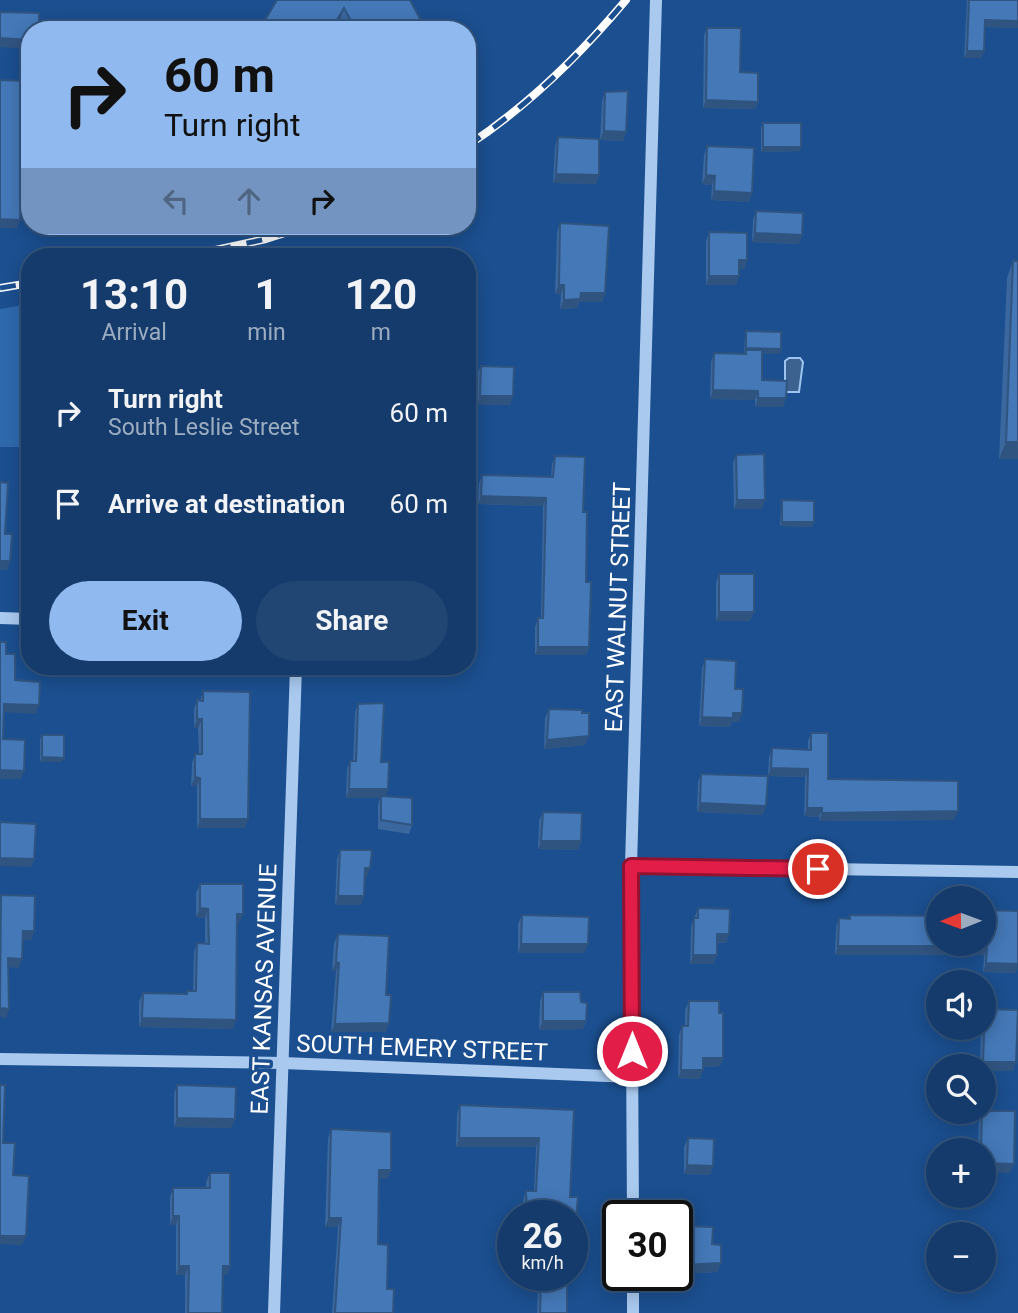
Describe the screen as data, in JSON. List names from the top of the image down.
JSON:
{
  "streets": {
    "street": ["EAST WALNUT STREET", "EAST KANSAS AVENUE", "SOUTH EMERY STREET"]
  },
  "crossings": [
    ["EAST WALNUT STREET", "SOUTH EMERY STREET"],
    ["EAST KANSAS AVENUE", "SOUTH EMERY STREET"]
  ],
  "north": "left",
  "page": {
    "turn": ["60 m", "Turn right"],
    "eta": [
      "13:10",
      "Arrival",
      "1",
      "min",
      "120",
      "m"
    ],
    "list": [
      {
        "name": "Turn right",
        "note": "South Leslie Street",
        "value": "60 m"
      },
      {
        "name": "Arrive at destination",
        "value": "60 m"
      }
    ],
    "buttons": ["Exit", "Share"],
    "map_buttons": ["+", "−"],
    "speed": "26 km/h",
    "limit": "30"
  }
}
